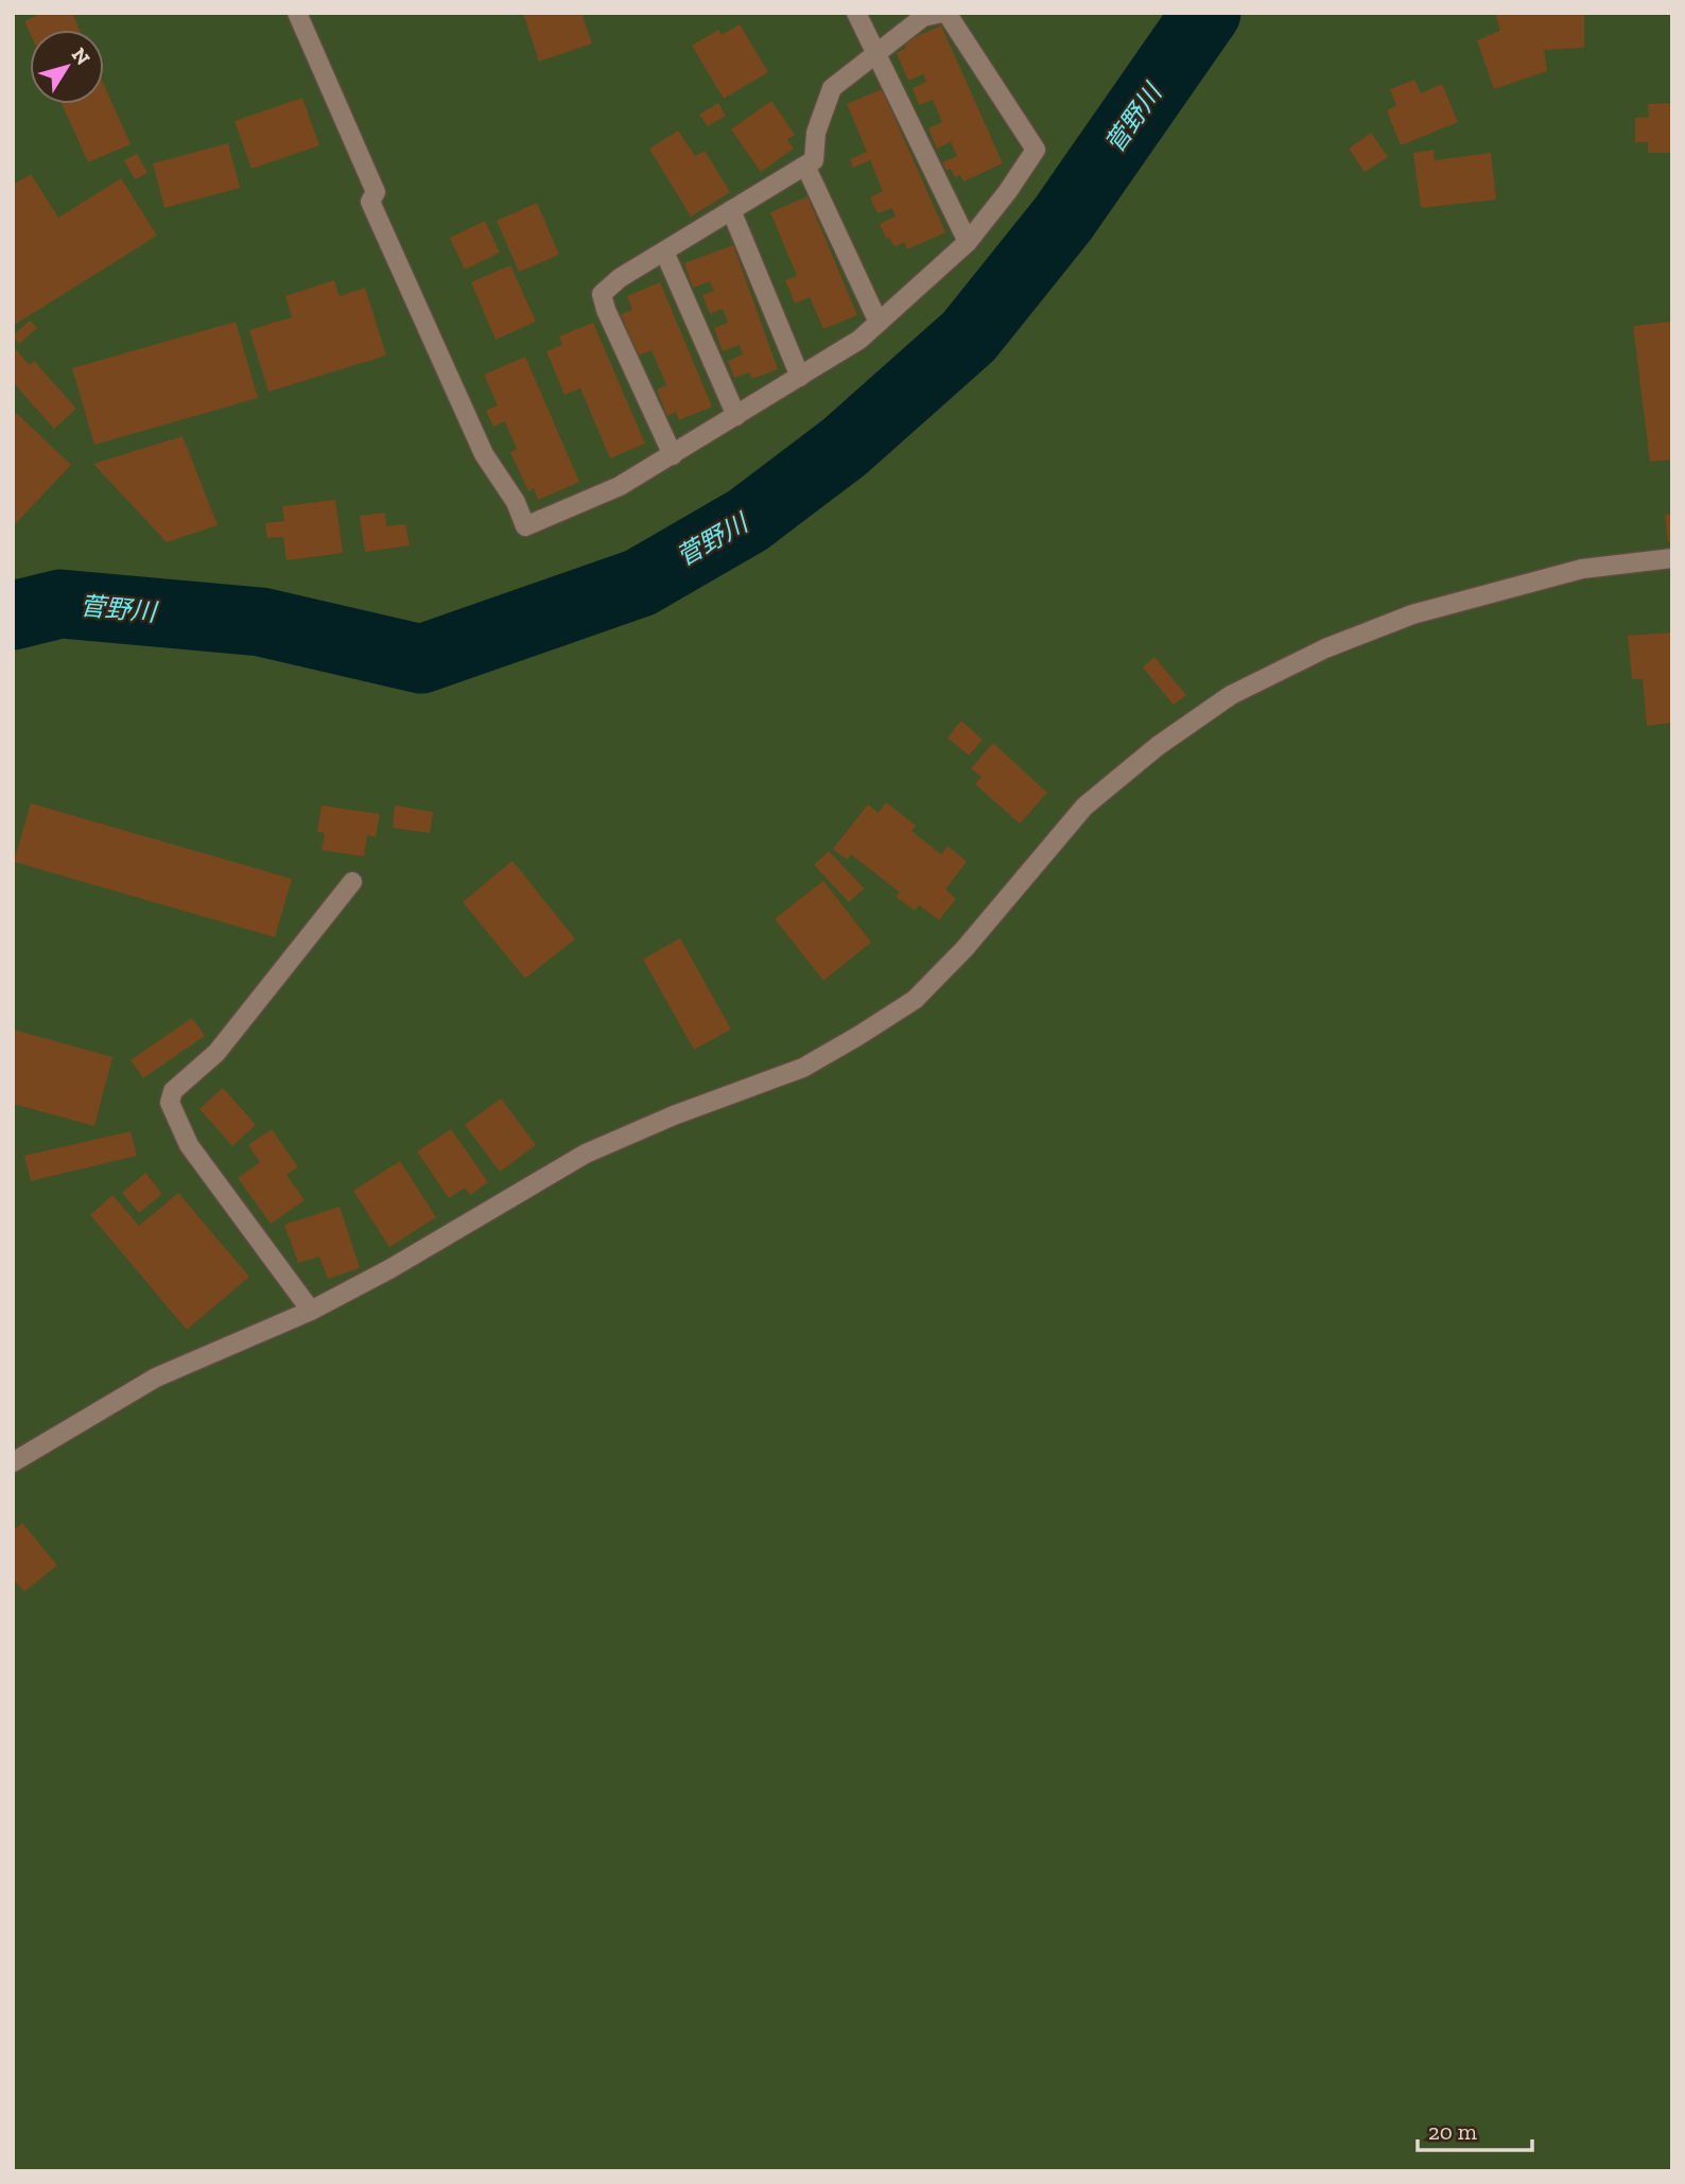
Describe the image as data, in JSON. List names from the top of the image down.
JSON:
{
  "water": ["菅野川"],
  "scale_bar": "20 m",
  "north": "top right"
}
